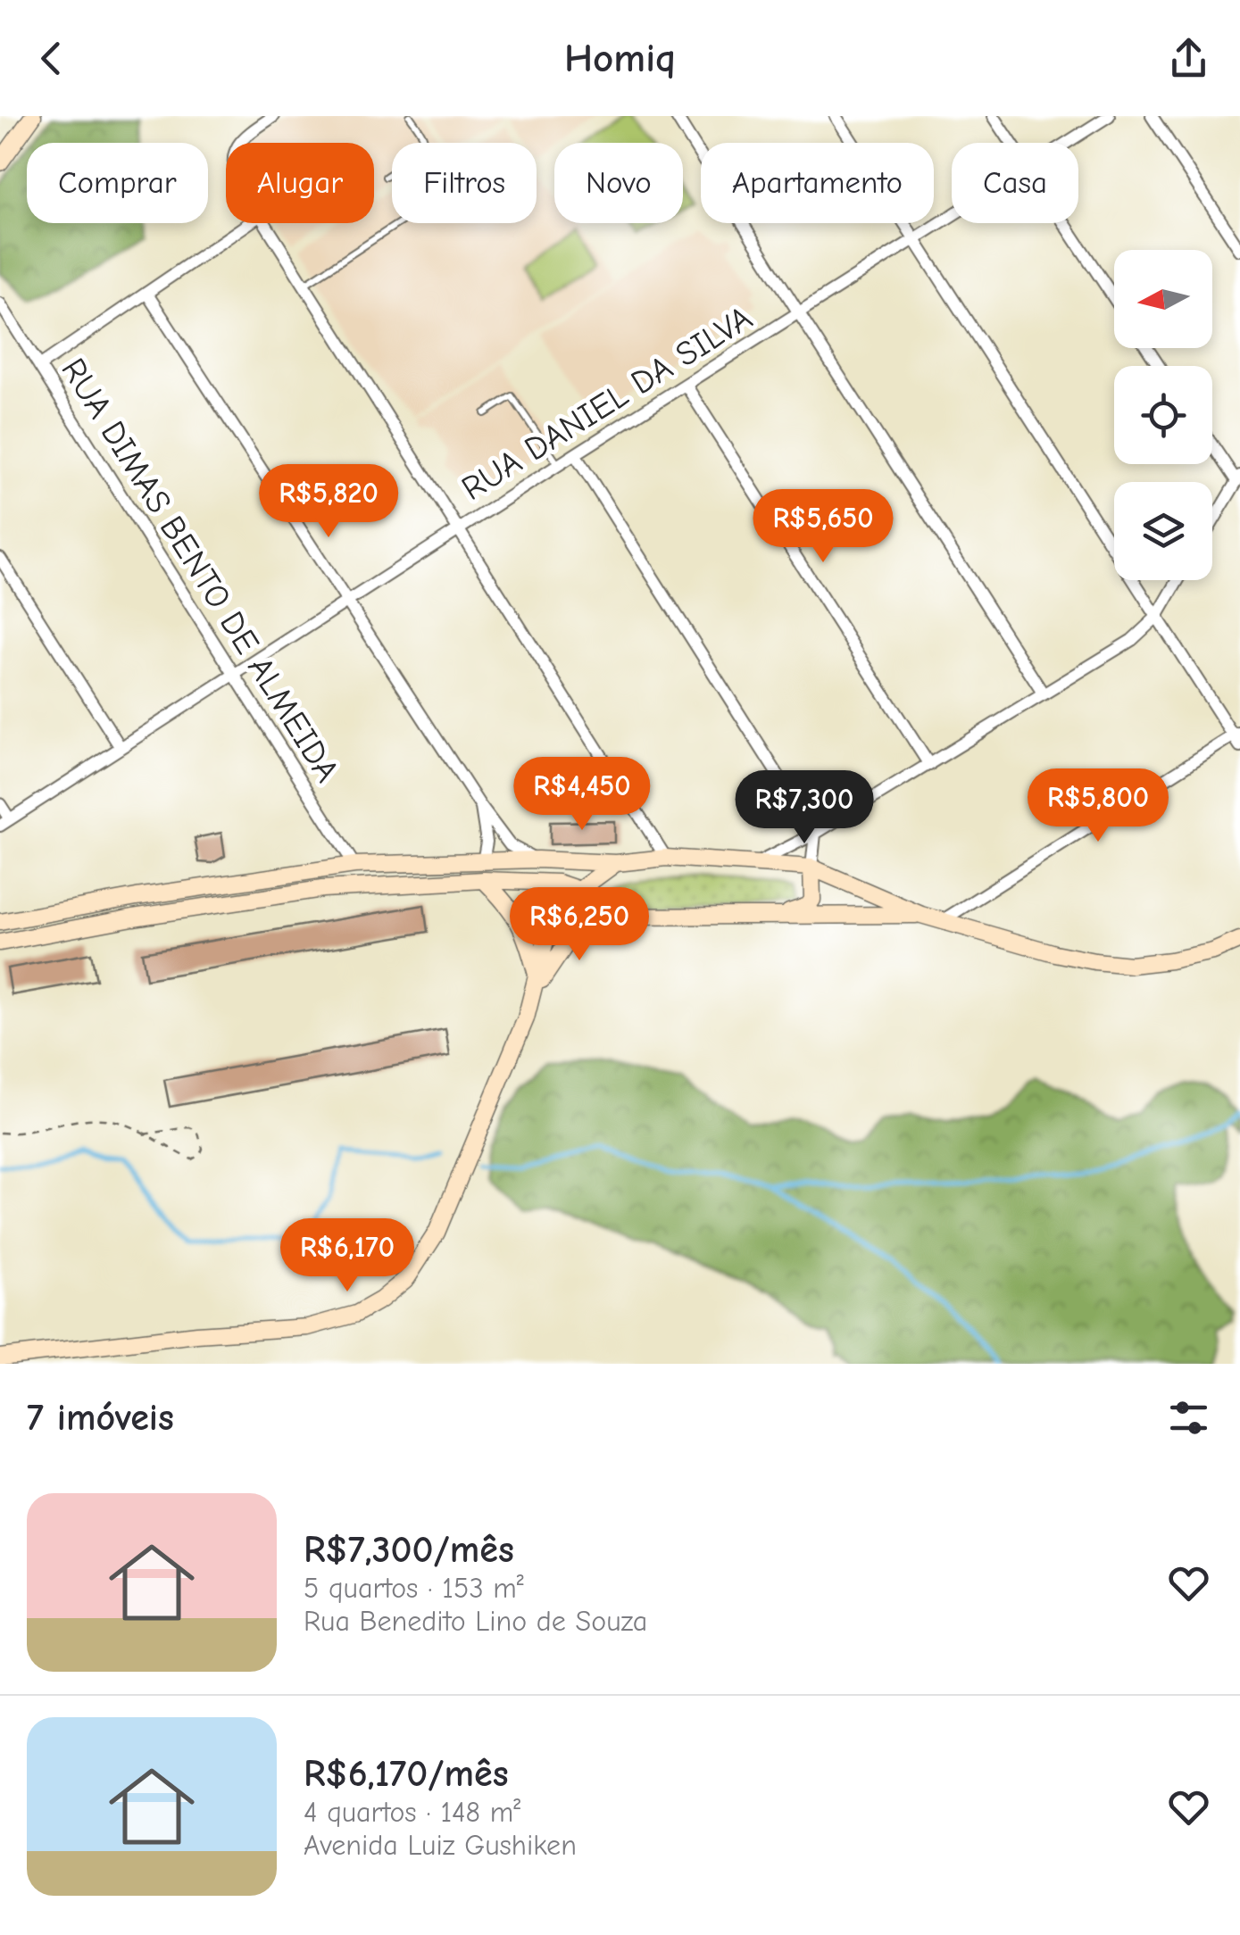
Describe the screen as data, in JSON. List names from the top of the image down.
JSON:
{
  "streets": {
    "street": ["RUA DANIEL DA SILVA", "RUA DIMAS BENTO DE ALMEIDA"]
  },
  "crossings": [
    ["RUA DANIEL DA SILVA", "RUA DIMAS BENTO DE ALMEIDA"]
  ],
  "north": "left",
  "page": {
    "header": "Homiq",
    "chip": [
      "Comprar",
      "Alugar",
      "Filtros",
      "Novo",
      "Apartamento",
      "Casa"
    ],
    "price": [
      "R$5,820",
      "R$5,650",
      "R$4,450",
      "R$5,800",
      "R$7,300",
      "R$6,250",
      "R$6,170"
    ],
    "heading": "7 imóveis",
    "list": [
      {
        "name": "R$7,300/mês",
        "note": "5 quartos · 153 m² · Rua Benedito Lino de Souza"
      },
      {
        "name": "R$6,170/mês",
        "note": "4 quartos · 148 m² · Avenida Luiz Gushiken"
      }
    ]
  }
}
